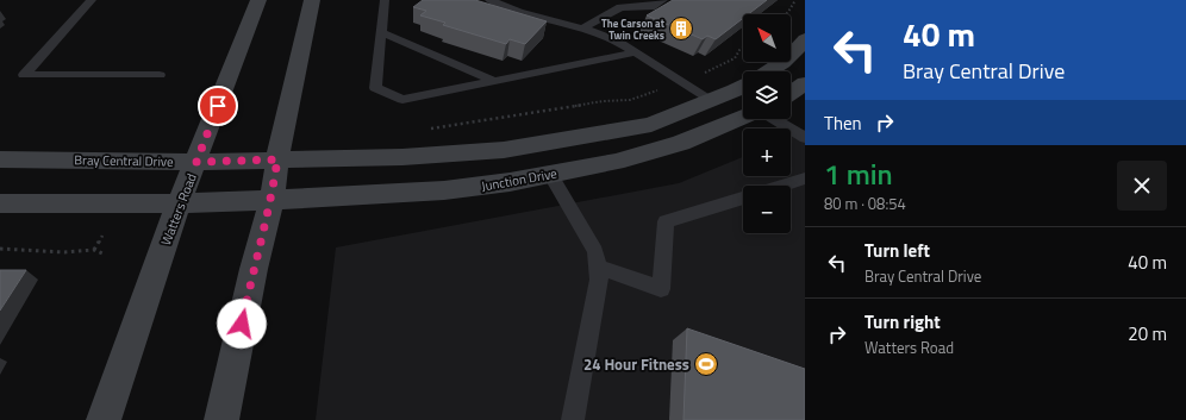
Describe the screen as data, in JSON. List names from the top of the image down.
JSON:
{
  "streets": {
    "street": ["Bray Central Drive", "Junction Drive", "Watters Road"]
  },
  "crossings": [
    ["Bray Central Drive", "Watters Road"]
  ],
  "places": {
    "building": ["The Carson at Twin Creeks"],
    "sports": ["24 Hour Fitness"]
  },
  "north": "top left",
  "page": {
    "turn": ["40 m", "Bray Central Drive"],
    "map_buttons": ["+", "−"],
    "then": "Then",
    "heading": ["1 min", "80 m · 08:54"],
    "list": [
      {
        "name": "Turn left",
        "note": "Bray Central Drive",
        "value": "40 m"
      },
      {
        "name": "Turn right",
        "note": "Watters Road",
        "value": "20 m"
      }
    ]
  }
}
